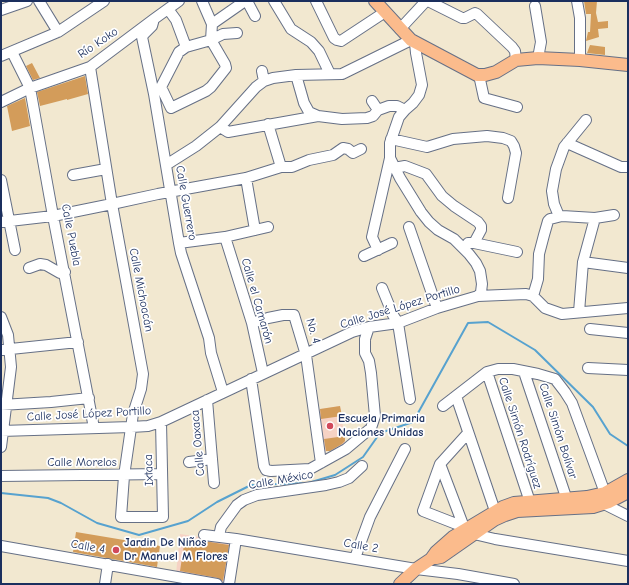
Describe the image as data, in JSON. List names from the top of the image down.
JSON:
{
  "streets": {
    "street": [
      "Río Koko",
      "Calle Guerrero",
      "Calle Puebla",
      "Calle Michoacán",
      "Calle el Camarón",
      "Calle José López Portillo",
      "No. 4",
      "Calle Simón Bolívar",
      "Calle Simón Rodríguez",
      "Calle Oaxaca",
      "Calle Morelos",
      "Ixtaca",
      "Calle México",
      "Calle 2",
      "Calle 4"
    ]
  },
  "crossings": [
    ["Río Koko", "Calle Guerrero"],
    ["Río Koko", "Calle Puebla"],
    ["Río Koko", "Calle Michoacán"],
    ["Calle Guerrero", "Calle José López Portillo"],
    ["Calle Puebla", "Calle José López Portillo"],
    ["Calle Michoacán", "Calle José López Portillo"],
    ["Calle Michoacán", "Calle Morelos"],
    ["Calle Michoacán", "Ixtaca"],
    ["Calle el Camarón", "Calle José López Portillo"],
    ["Calle el Camarón", "No. 4"],
    ["Calle José López Portillo", "No. 4"],
    ["Calle José López Portillo", "Calle Oaxaca"],
    ["Calle José López Portillo", "Ixtaca"],
    ["Calle Morelos", "Ixtaca"],
    ["Calle México", "Calle 2"]
  ],
  "places": ["Escuela Primaria Naciones Unidas", "Jardin De Niños Dr Manuel M Flores"]
}
